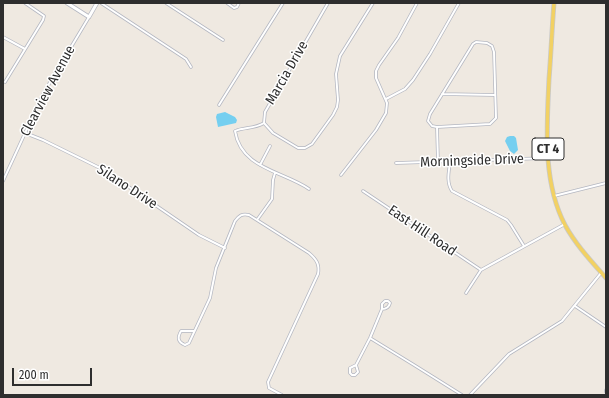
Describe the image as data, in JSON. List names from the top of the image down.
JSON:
{
  "streets": {
    "main road": ["CT 4"],
    "street": [
      "Marcia Drive",
      "Clearview Avenue",
      "Morningside Drive",
      "Silano Drive",
      "East Hill Road"
    ]
  },
  "crossings": [
    ["Clearview Avenue", "Silano Drive"],
    ["CT 4", "Morningside Drive"]
  ],
  "scale_bar": "200 m"
}
